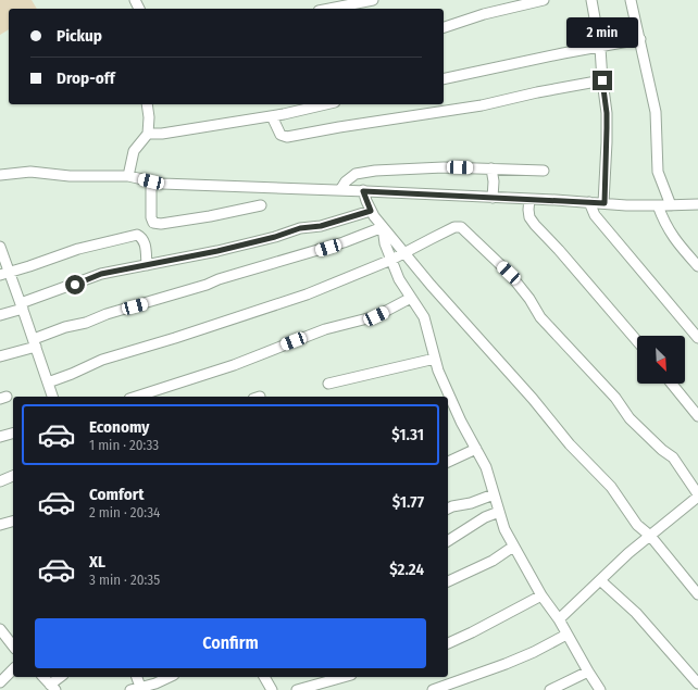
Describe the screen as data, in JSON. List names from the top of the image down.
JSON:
{
  "north": "bottom right",
  "page": {
    "banner": ["Pickup", "Drop-off"],
    "bubble": "2 min",
    "list": [
      {
        "name": "Economy",
        "note": "1 min · 20:33",
        "value": "$1.31"
      },
      {
        "name": "Comfort",
        "note": "2 min · 20:34",
        "value": "$1.77"
      },
      {
        "name": "XL",
        "note": "3 min · 20:35",
        "value": "$2.24"
      }
    ],
    "buttons": "Confirm"
  }
}
